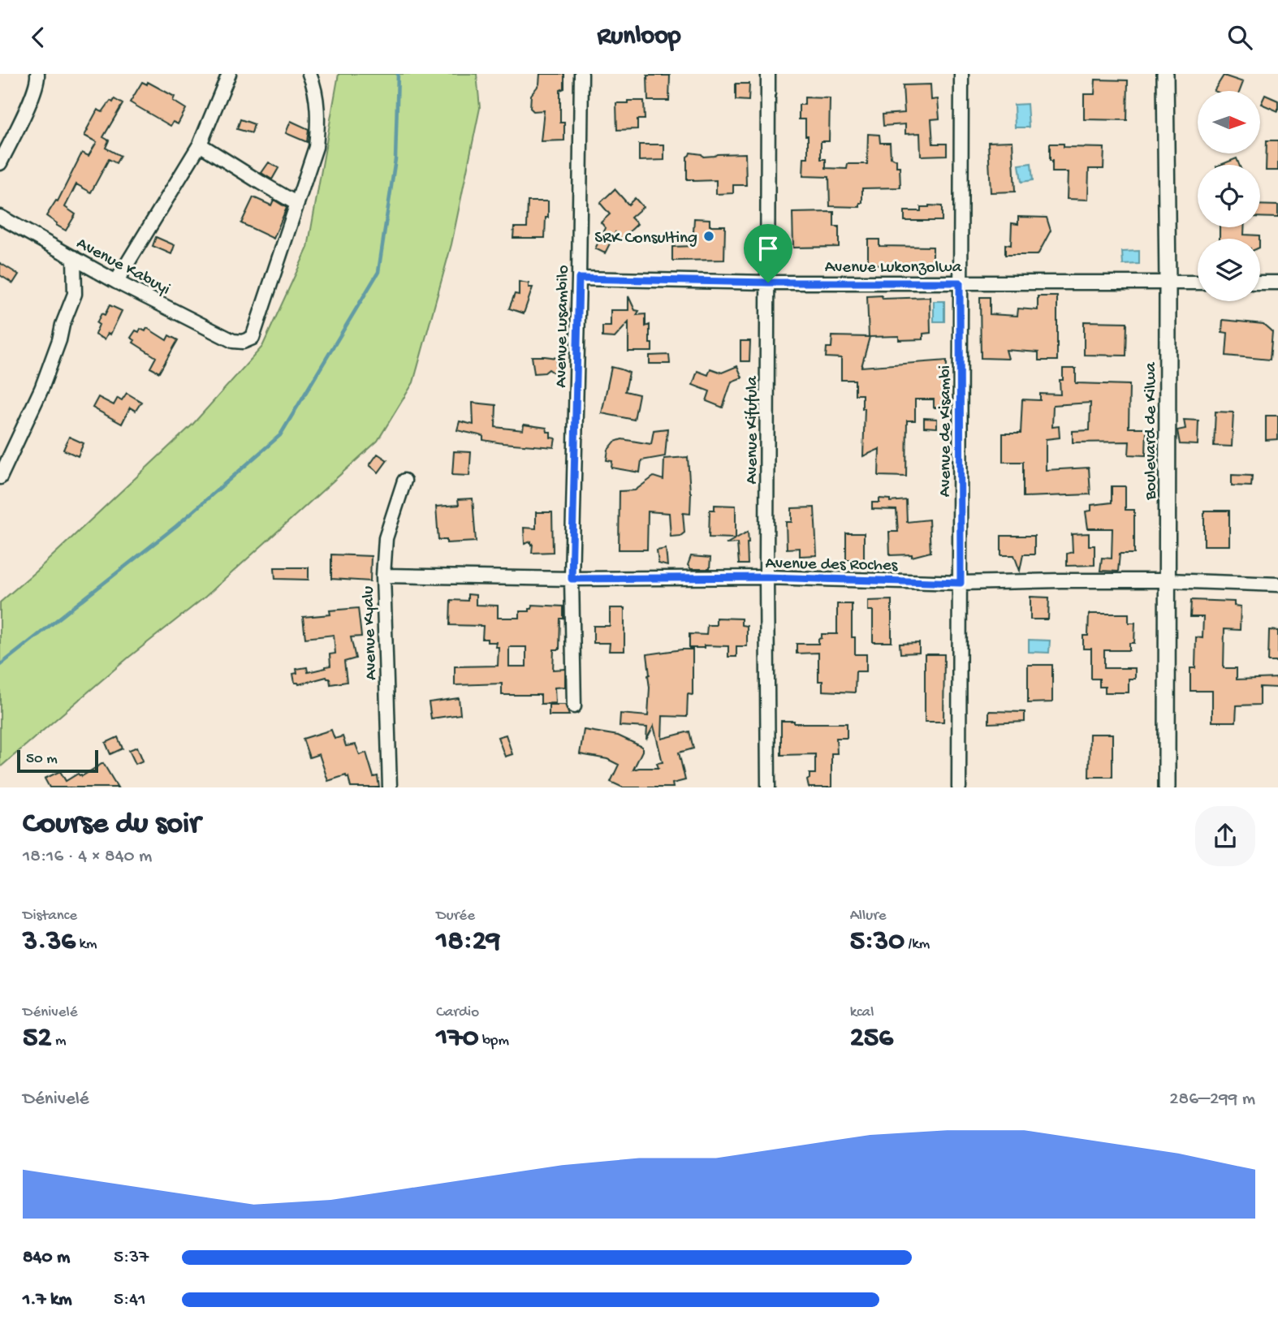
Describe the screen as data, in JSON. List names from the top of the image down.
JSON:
{
  "streets": {
    "street": [
      "Avenue Kabuyi",
      "Avenue Lukonzolwa",
      "Avenue Lusambilo",
      "Avenue Kifufula",
      "Avenue de Kisambi",
      "Boulevard de Kilwa",
      "Avenue des Roches",
      "Avenue Kyalu"
    ]
  },
  "crossings": [
    ["Avenue Lukonzolwa", "Avenue Lusambilo"],
    ["Avenue Lukonzolwa", "Avenue Kifufula"],
    ["Avenue Lukonzolwa", "Avenue de Kisambi"],
    ["Avenue Lukonzolwa", "Boulevard de Kilwa"],
    ["Avenue Lusambilo", "Avenue des Roches"],
    ["Avenue Kifufula", "Avenue des Roches"],
    ["Avenue de Kisambi", "Avenue des Roches"],
    ["Boulevard de Kilwa", "Avenue des Roches"],
    ["Avenue des Roches", "Avenue Kyalu"]
  ],
  "places": ["SRK Consulting"],
  "scale_bar": "50 m",
  "north": "right",
  "page": {
    "header": "Runloop",
    "scale": "50 m",
    "heading": ["Course du soir", "18:16 · 4 × 840 m"],
    "stats": [
      ["Distance", "3.36 km"],
      ["Durée", "18:29"],
      ["Allure", "5:30 /km"],
      ["Dénivelé", "52 m"],
      ["Cardio", "170 bpm"],
      ["kcal", "256"]
    ],
    "chart": ["Dénivelé", "286–299 m"],
    "list": [
      {
        "name": "840 m",
        "note": "5:37"
      },
      {
        "name": "1.7 km",
        "note": "5:41"
      }
    ]
  }
}
